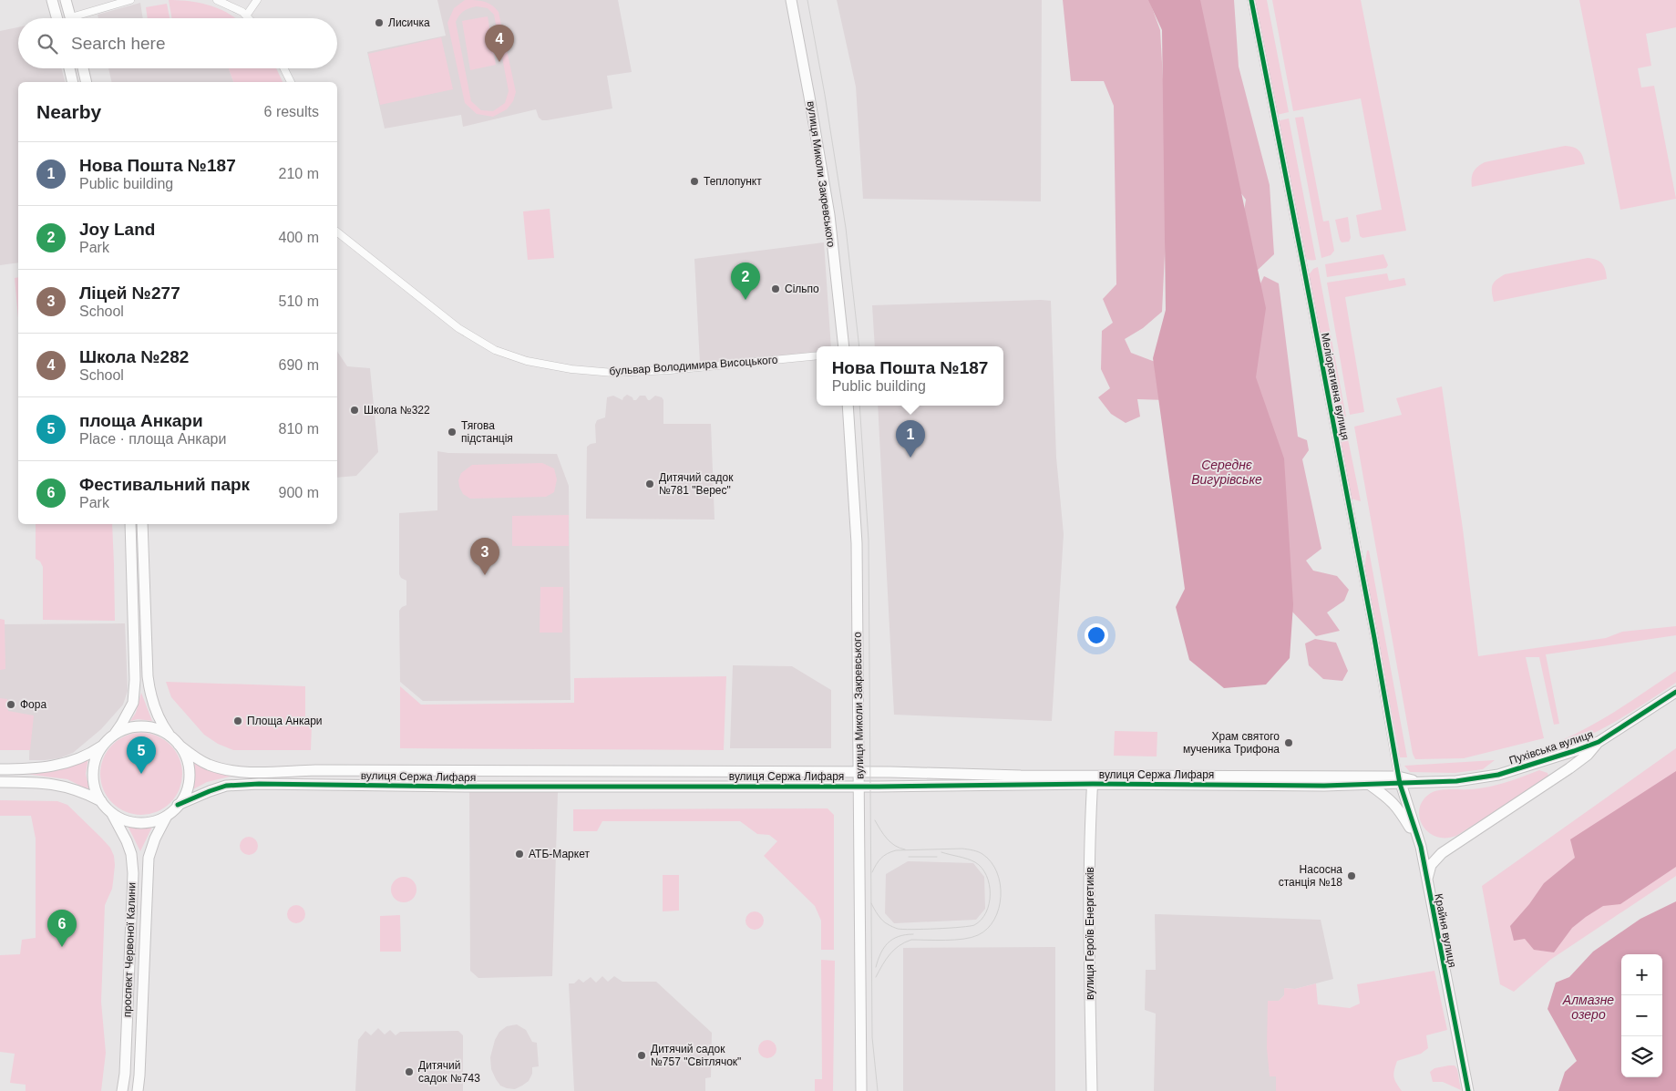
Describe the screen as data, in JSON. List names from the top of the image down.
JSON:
{
  "streets": {
    "street": [
      "вулиця Миколи Закревського",
      "бульвар Володимира Висоцького",
      "Меліоративна вулиця",
      "Пухівська вулиця",
      "вулиця Сержа Лифаря",
      "Крайня вулиця",
      "вулиця Героїв Енергетиків",
      "проспект Червоної Калини"
    ]
  },
  "crossings": [
    ["вулиця Миколи Закревського", "вулиця Сержа Лифаря"],
    ["Меліоративна вулиця", "Пухівська вулиця"],
    ["Меліоративна вулиця", "вулиця Сержа Лифаря"],
    ["Меліоративна вулиця", "Крайня вулиця"],
    ["Пухівська вулиця", "вулиця Сержа Лифаря"],
    ["Пухівська вулиця", "Крайня вулиця"],
    ["вулиця Сержа Лифаря", "Крайня вулиця"],
    ["вулиця Сержа Лифаря", "вулиця Героїв Енергетиків"],
    ["вулиця Сержа Лифаря", "проспект Червоної Калини"]
  ],
  "water": ["Середнє Вигурівське", "Алмазне озеро"],
  "places": [
    "Лисичка",
    "Теплопункт",
    "Сільпо",
    "Школа №322",
    "Тягова пiдстанцiя",
    "Дитячий садок №781 \"Верес\"",
    "Фора",
    "Площа Анкари",
    "Храм святого мученика Трифона",
    "АТБ-Маркет",
    "Насосна станція №18",
    "Дитячий садок №757 \"Світлячок\"",
    "Дитячий садок №743"
  ],
  "page": {
    "search": "Search here",
    "pins": [
      "4",
      "2",
      "1",
      "3",
      "5",
      "6"
    ],
    "heading": ["Nearby", "6 results"],
    "list": [
      {
        "mark": "1",
        "name": "Нова Пошта №187",
        "note": "Public building",
        "value": "210 m"
      },
      {
        "mark": "2",
        "name": "Joy Land",
        "note": "Park",
        "value": "400 m"
      },
      {
        "mark": "3",
        "name": "Ліцей №277",
        "note": "School",
        "value": "510 m"
      },
      {
        "mark": "4",
        "name": "Школа №282",
        "note": "School",
        "value": "690 m"
      },
      {
        "mark": "5",
        "name": "площа Анкари",
        "note": "Place · площа Анкари",
        "value": "810 m"
      },
      {
        "mark": "6",
        "name": "Фестивальний парк",
        "note": "Park",
        "value": "900 m"
      }
    ],
    "popup": ["Нова Пошта №187", "Public building"],
    "map_buttons": ["+", "−"]
  }
}
